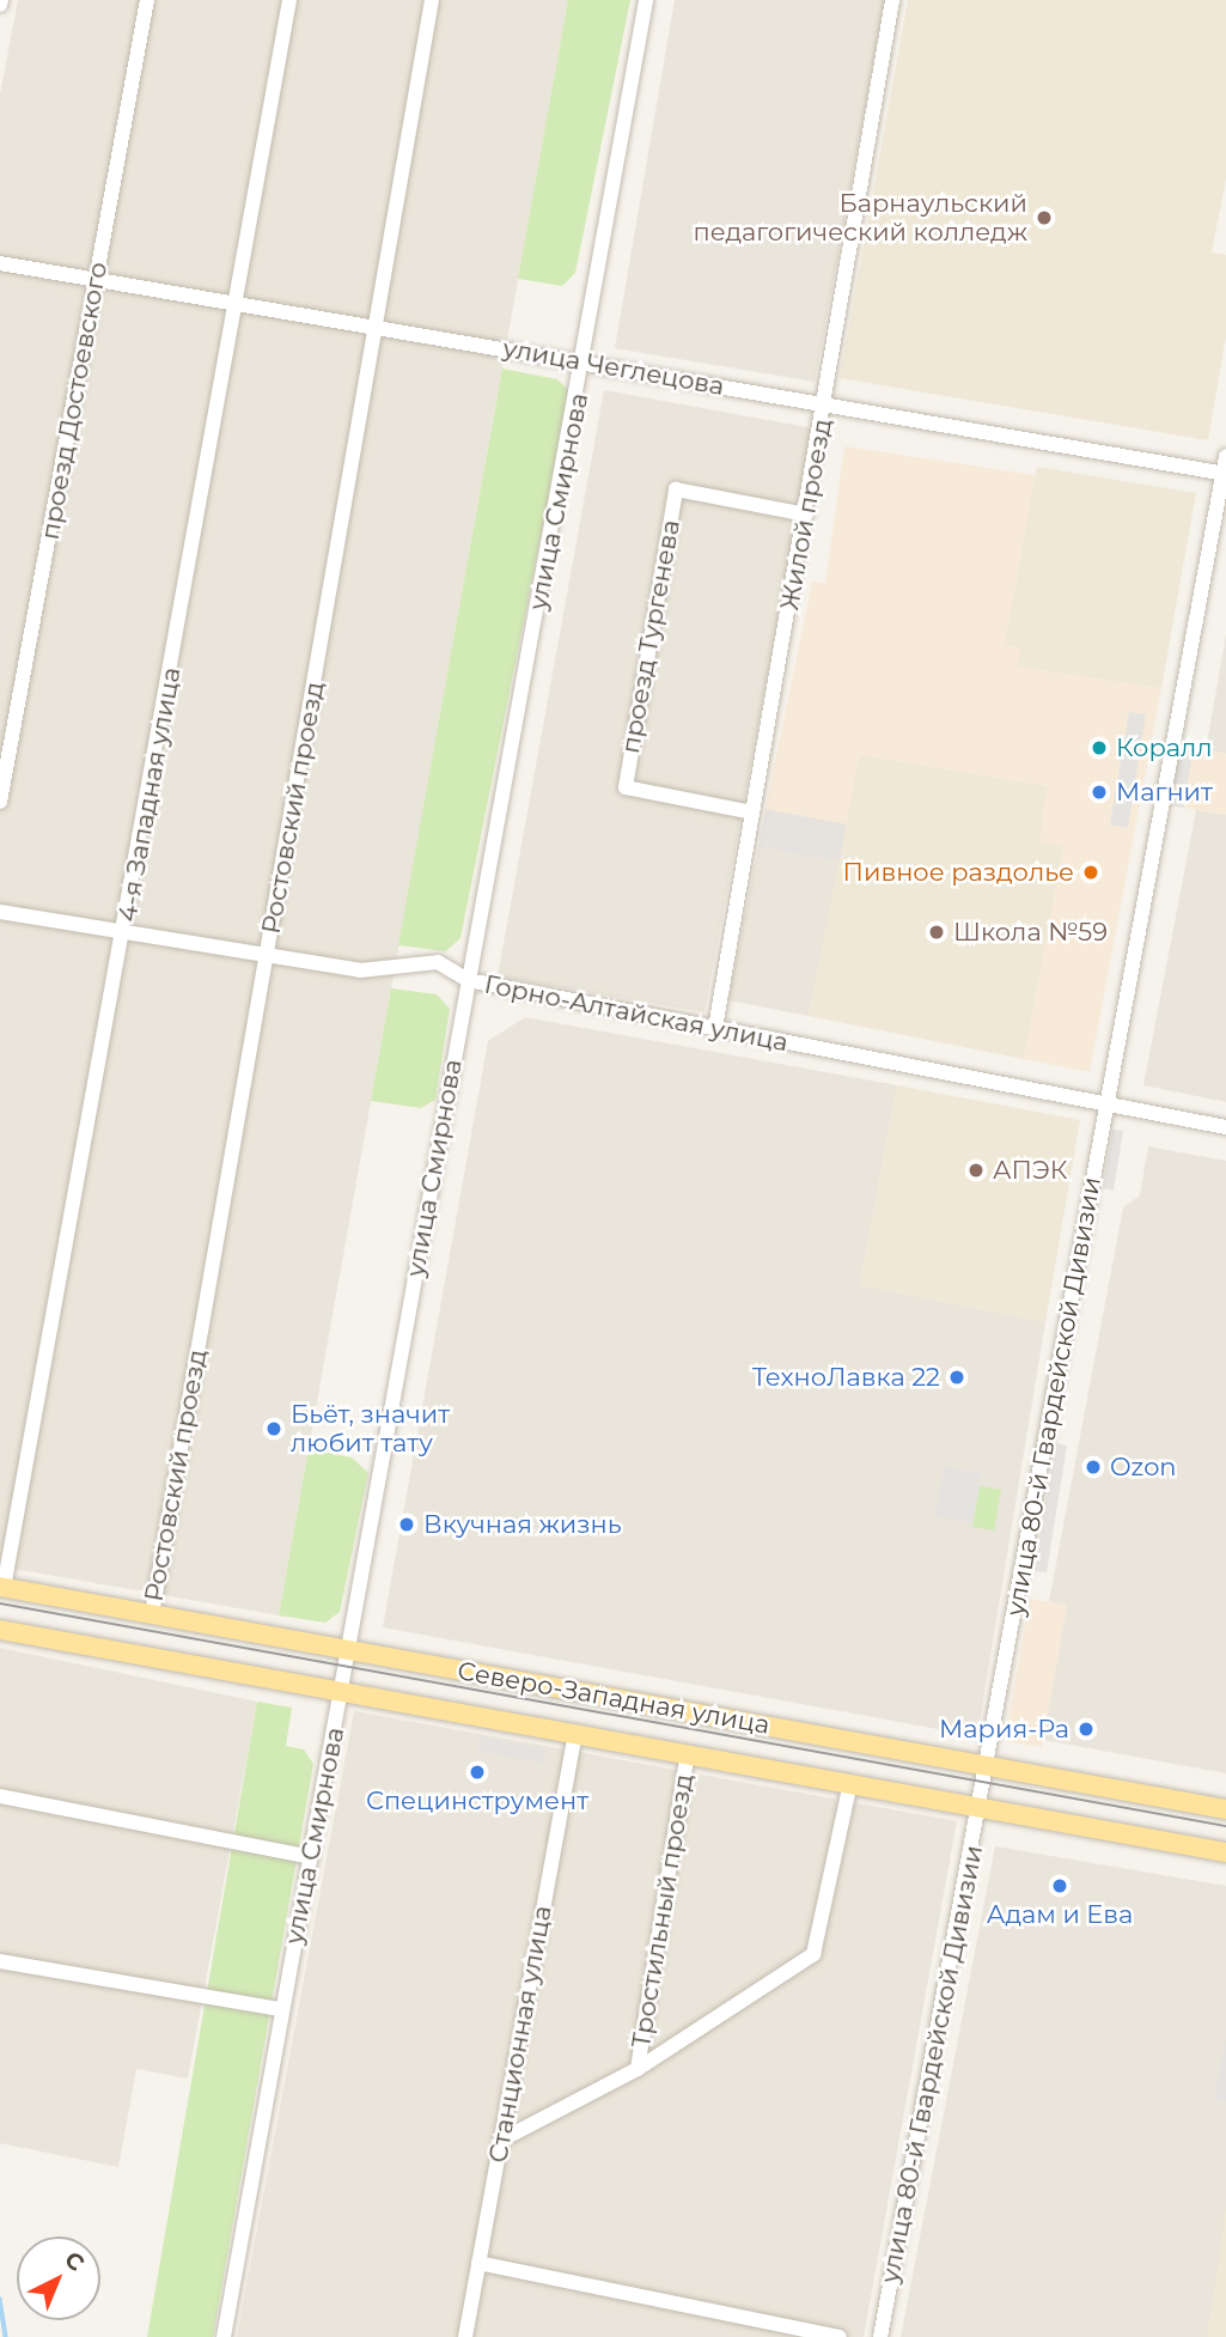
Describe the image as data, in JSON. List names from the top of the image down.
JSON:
{
  "streets": {
    "main road": ["Северо-Западная улица"],
    "street": [
      "улица Чеглецова",
      "проезд Достоевского",
      "улица Смирнова",
      "Жилой проезд",
      "проезд Тургенева",
      "4-я Западная улица",
      "Ростовский проезд",
      "Горно-Алтайская улица",
      "улица 80-й Гвардейской Дивизии",
      "Тростильный проезд",
      "Станционная улица"
    ]
  },
  "crossings": [
    ["улица Чеглецова", "проезд Достоевского"],
    ["улица Чеглецова", "улица Смирнова"],
    ["улица Чеглецова", "Жилой проезд"],
    ["улица Чеглецова", "4-я Западная улица"],
    ["улица Чеглецова", "Ростовский проезд"],
    ["улица Чеглецова", "улица 80-й Гвардейской Дивизии"],
    ["улица Смирнова", "Горно-Алтайская улица"],
    ["улица Смирнова", "Северо-Западная улица"],
    ["Жилой проезд", "проезд Тургенева"],
    ["Жилой проезд", "Горно-Алтайская улица"],
    ["4-я Западная улица", "Горно-Алтайская улица"],
    ["4-я Западная улица", "Северо-Западная улица"],
    ["Ростовский проезд", "Горно-Алтайская улица"],
    ["Ростовский проезд", "Северо-Западная улица"],
    ["Горно-Алтайская улица", "улица 80-й Гвардейской Дивизии"],
    ["улица 80-й Гвардейской Дивизии", "Северо-Западная улица"],
    ["Северо-Западная улица", "Тростильный проезд"],
    ["Северо-Западная улица", "Станционная улица"]
  ],
  "places": [
    "Барнаульский педагогический колледж",
    "Коралл",
    "Магнит",
    "Пивное раздолье",
    "Школа №59",
    "АПЭК",
    "ТехноЛавка 22",
    "Бьёт, значит любит тату",
    "Ozon",
    "Вкучная жизнь",
    "Мария-Ра",
    "Специнструмент",
    "Адам и Ева"
  ],
  "north": "top right"
}
